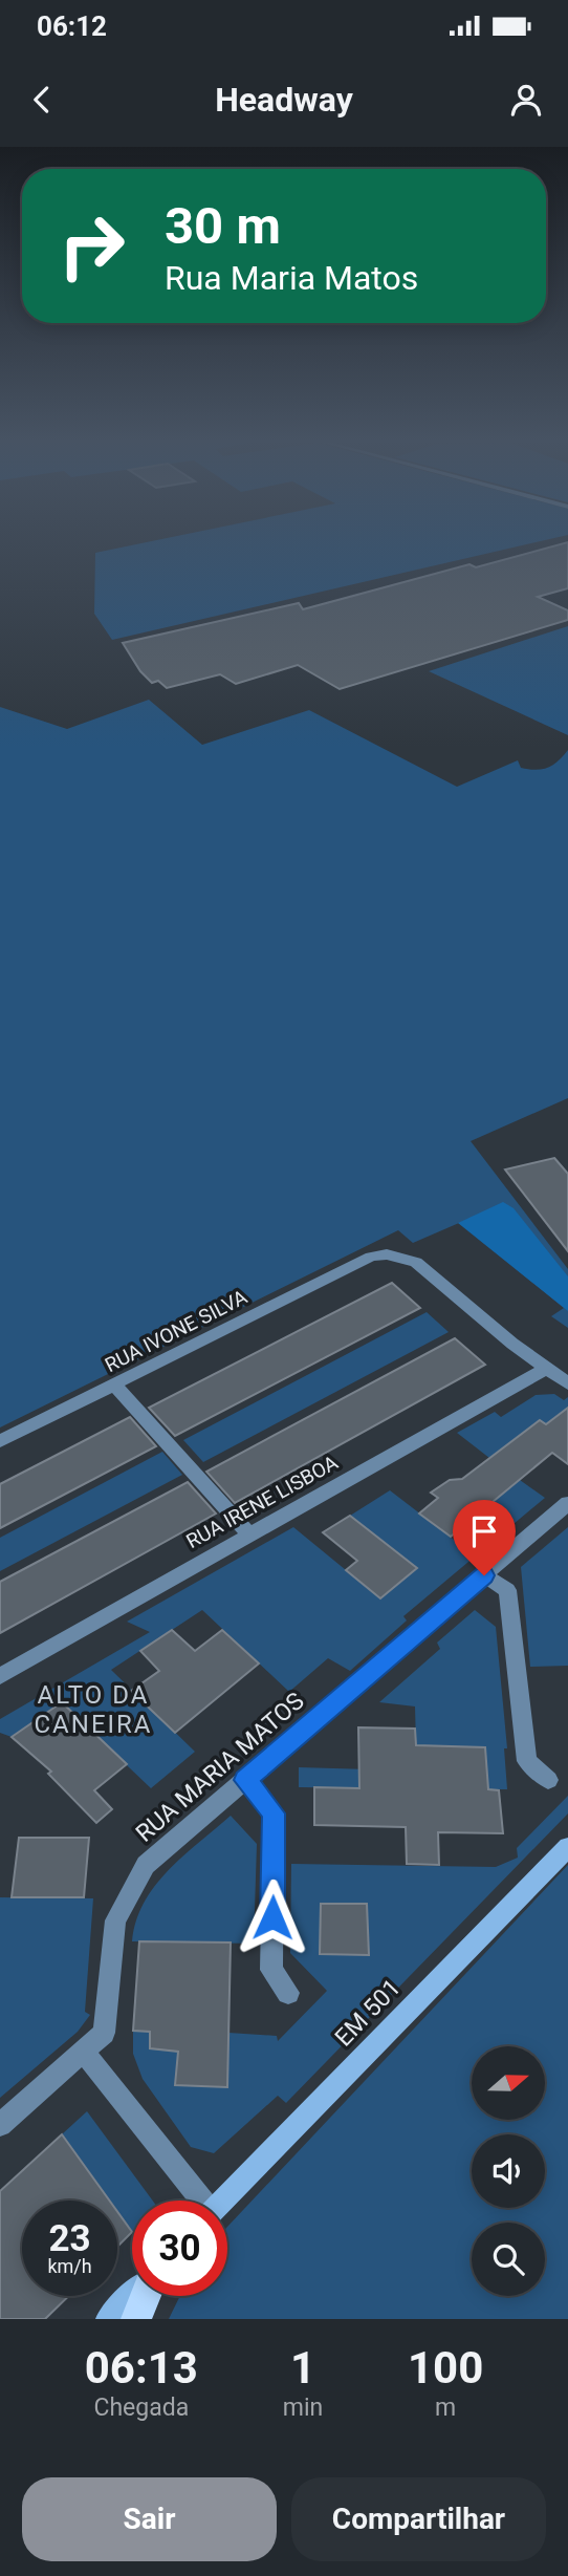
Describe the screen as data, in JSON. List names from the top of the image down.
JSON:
{
  "streets": {
    "main road": ["EM 501"],
    "street": ["RUA IVONE SILVA", "RUA IRENE LISBOA", "RUA MARIA MATOS"]
  },
  "crossings": [
    ["RUA IVONE SILVA", "RUA IRENE LISBOA"]
  ],
  "districts": ["ALTO DA CANEIRA"],
  "north": "right",
  "page": {
    "status": "06:12",
    "header": "Headway",
    "turn": ["30 m", "Rua Maria Matos"],
    "speed": "23 km/h",
    "limit": "30",
    "eta": [
      "06:13",
      "Chegada",
      "1",
      "min",
      "100",
      "m"
    ],
    "buttons": ["Sair", "Compartilhar"]
  }
}
